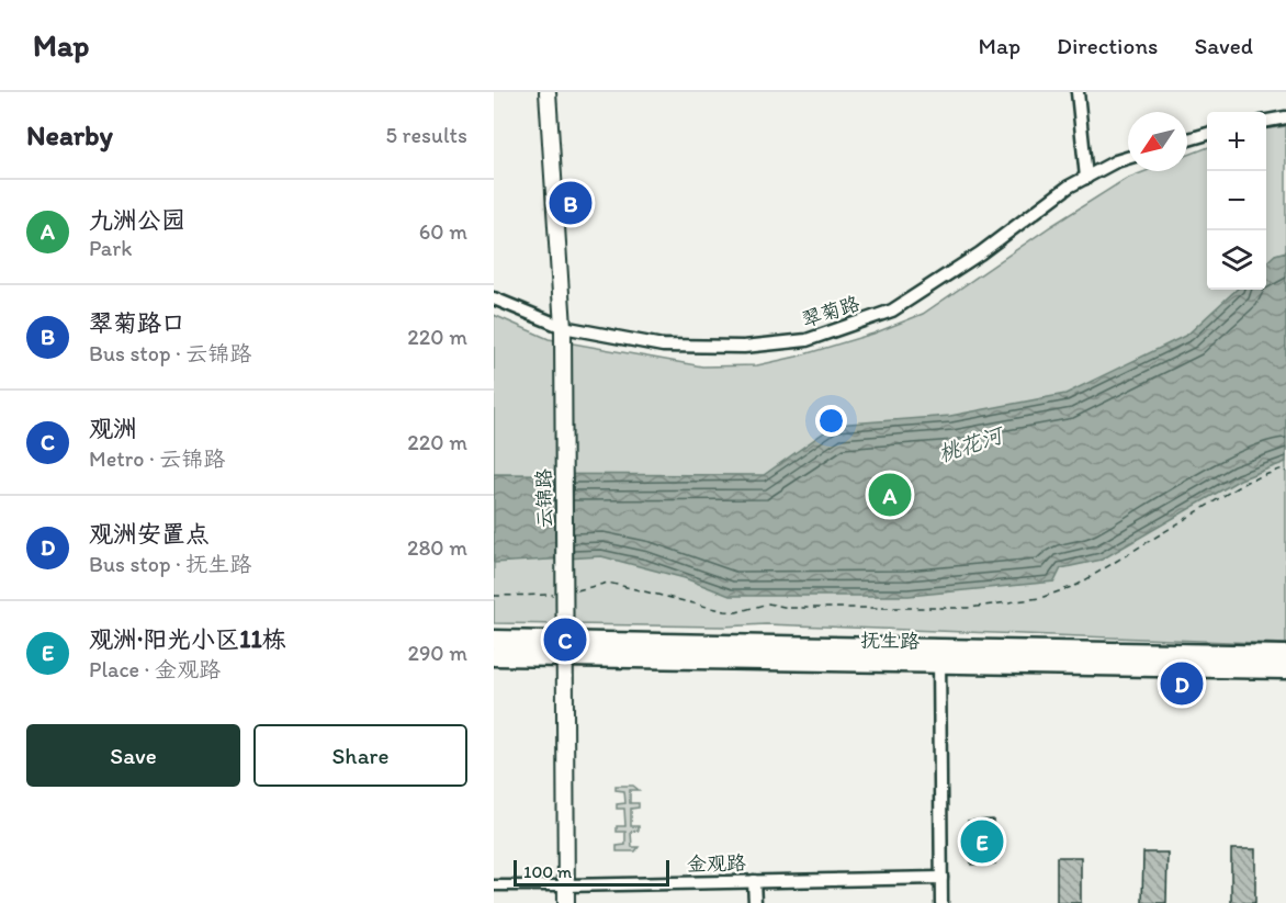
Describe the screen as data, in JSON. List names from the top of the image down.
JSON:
{
  "streets": {
    "main road": ["抚生路"],
    "street": ["翠菊路", "云锦路", "金观路"]
  },
  "crossings": [
    ["翠菊路", "云锦路"],
    ["云锦路", "抚生路"],
    ["云锦路", "金观路"]
  ],
  "water": ["桃花河"],
  "scale_bar": "100 m",
  "north": "bottom left",
  "page": {
    "header": "Map",
    "nav": ["Map", "Directions", "Saved"],
    "heading": ["Nearby", "5 results"],
    "map_buttons": ["+", "−"],
    "list": [
      {
        "mark": "A",
        "name": "九洲公园",
        "note": "Park",
        "value": "60 m"
      },
      {
        "mark": "B",
        "name": "翠菊路口",
        "note": "Bus stop · 云锦路",
        "value": "220 m"
      },
      {
        "mark": "C",
        "name": "观洲",
        "note": "Metro · 云锦路",
        "value": "220 m"
      },
      {
        "mark": "D",
        "name": "观洲安置点",
        "note": "Bus stop · 抚生路",
        "value": "280 m"
      },
      {
        "mark": "E",
        "name": "观洲·阳光小区11栋",
        "note": "Place · 金观路",
        "value": "290 m"
      }
    ],
    "pins": [
      "B",
      "A",
      "C",
      "D",
      "E"
    ],
    "buttons": ["Save", "Share"],
    "scale": "100 m"
  }
}
